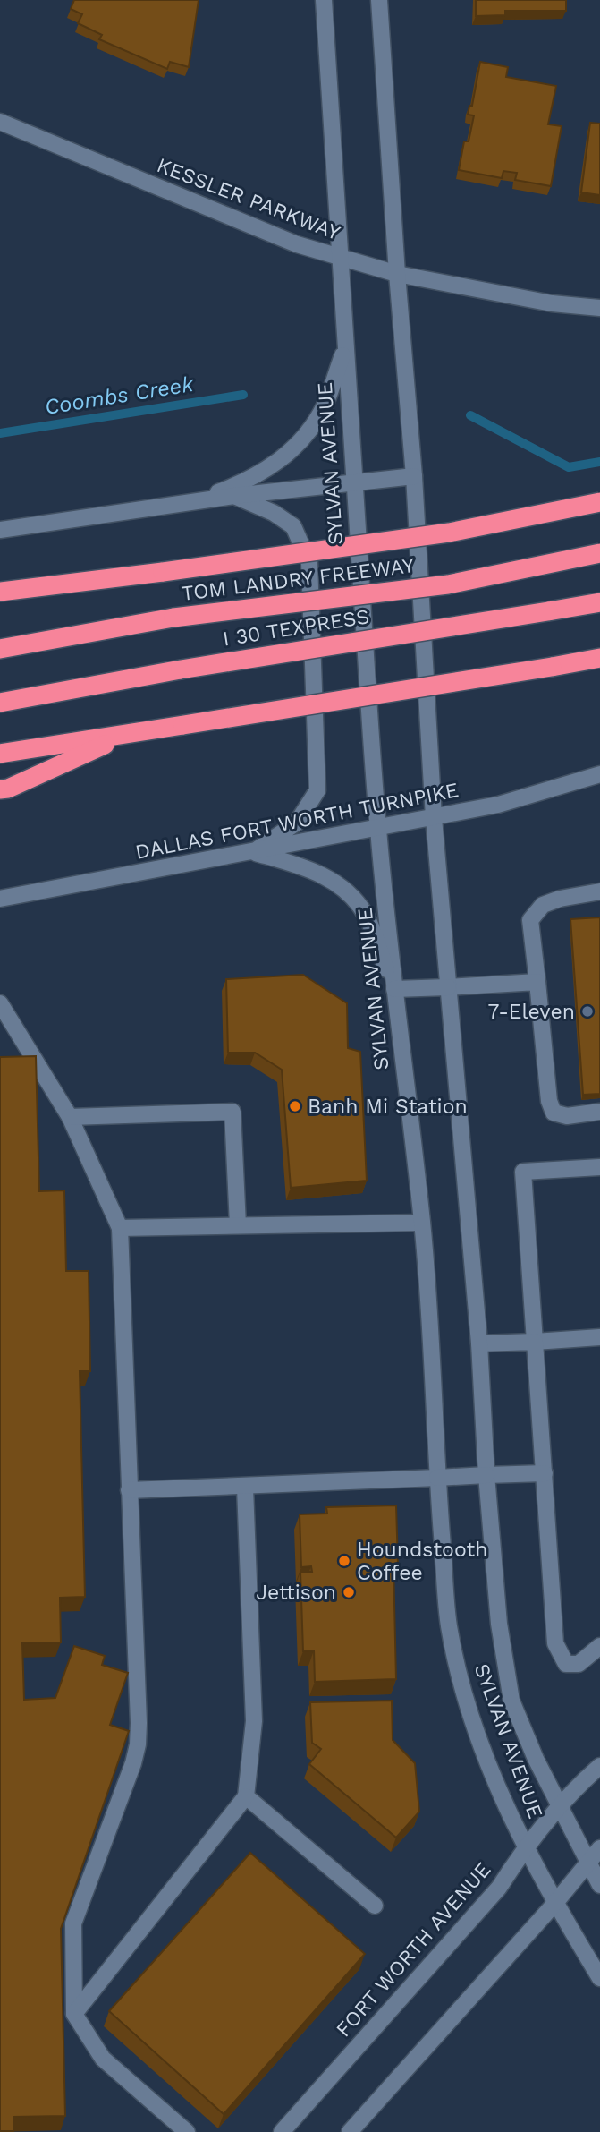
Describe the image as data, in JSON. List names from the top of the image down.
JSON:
{
  "streets": {
    "highway": ["TOM LANDRY FREEWAY", "I 30 TEXPRESS"],
    "main road": [
      "KESSLER PARKWAY",
      "SYLVAN AVENUE",
      "DALLAS FORT WORTH TURNPIKE",
      "FORT WORTH AVENUE"
    ]
  },
  "crossings": [
    ["KESSLER PARKWAY", "SYLVAN AVENUE"],
    ["SYLVAN AVENUE", "DALLAS FORT WORTH TURNPIKE"],
    ["SYLVAN AVENUE", "FORT WORTH AVENUE"]
  ],
  "water": ["Coombs Creek"],
  "places": [
    "7-Eleven",
    "Banh Mi Station",
    "Houndstooth Coffee",
    "Jettison"
  ]
}
